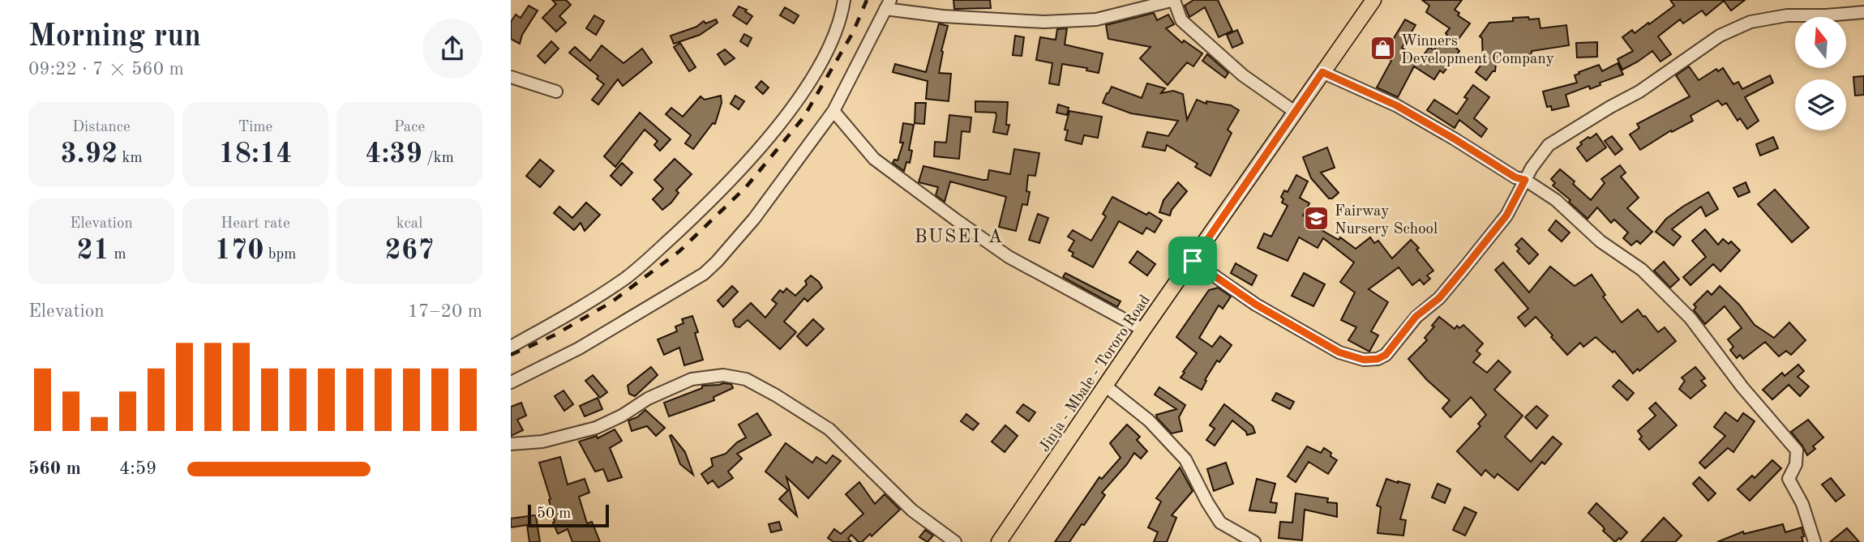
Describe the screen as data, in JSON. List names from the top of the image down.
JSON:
{
  "streets": {
    "main road": ["Jinja - Mbale - Tororo Road"]
  },
  "districts": ["BUSEI A"],
  "places": {
    "shop": ["Winners Development Company"],
    "school or university": ["Fairway Nursery School"]
  },
  "scale_bar": "50 m",
  "north": "top",
  "page": {
    "heading": ["Morning run", "09:22 · 7 × 560 m"],
    "stats": [
      ["Distance", "3.92 km"],
      ["Time", "18:14"],
      ["Pace", "4:39 /km"],
      ["Elevation", "21 m"],
      ["Heart rate", "170 bpm"],
      ["kcal", "267"]
    ],
    "chart": ["Elevation", "17–20 m"],
    "list": [
      {
        "name": "560 m",
        "note": "4:59"
      }
    ],
    "scale": "50 m"
  }
}
